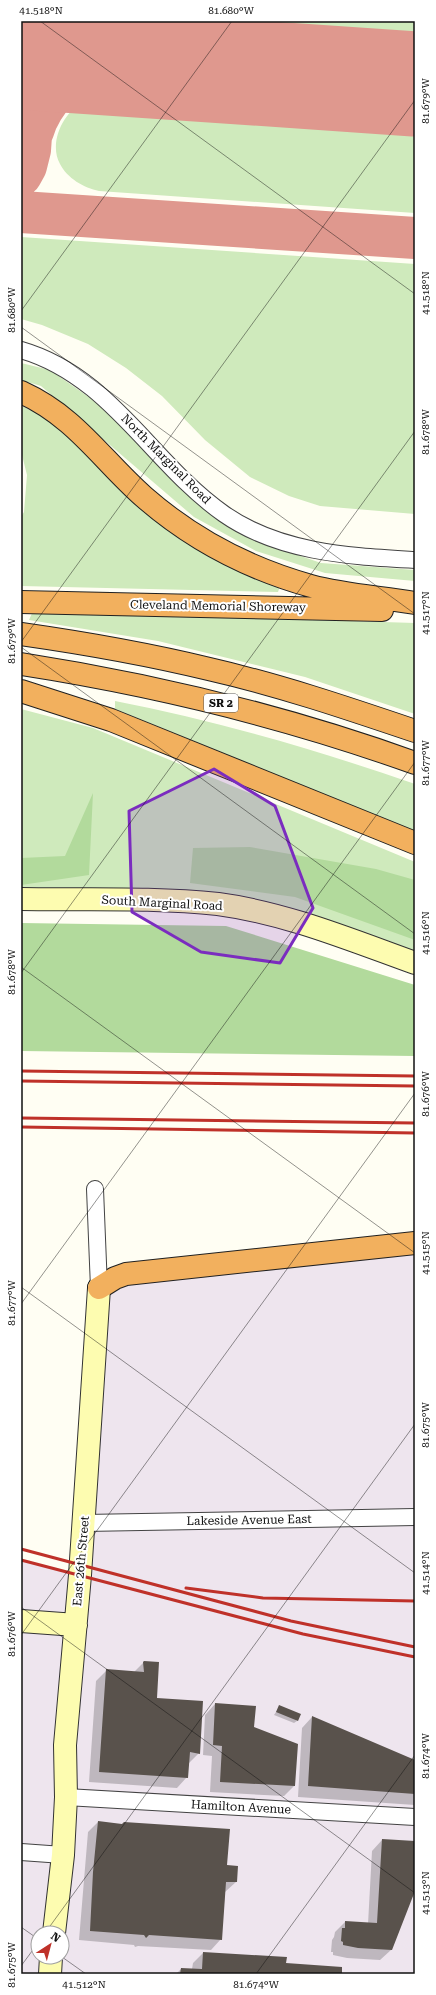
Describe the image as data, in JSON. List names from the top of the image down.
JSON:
{
  "streets": {
    "highway": ["Cleveland Memorial Shoreway", "SR 2"],
    "street": [
      "North Marginal Road",
      "South Marginal Road",
      "Lakeside Avenue East",
      "East 26th Street",
      "Hamilton Avenue"
    ]
  },
  "crossings": [
    ["Lakeside Avenue East", "East 26th Street"],
    ["East 26th Street", "Hamilton Avenue"]
  ],
  "north": "top right",
  "coordinates": [
    "41.518°N",
    "81.680°W",
    "81.679°W",
    "81.678°W",
    "41.517°N",
    "81.677°W",
    "41.516°N",
    "81.676°W",
    "41.515°N",
    "81.675°W",
    "41.514°N",
    "81.674°W",
    "41.513°N",
    "41.512°N"
  ]
}
